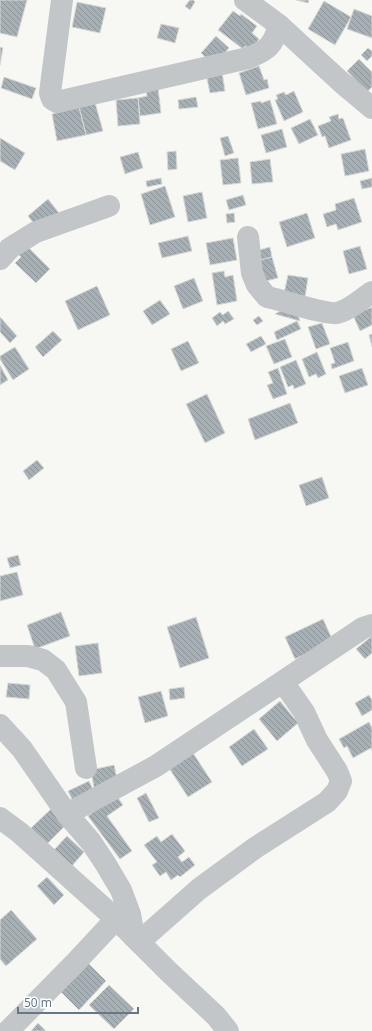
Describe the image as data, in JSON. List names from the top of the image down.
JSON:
{
  "scale_bar": "50 m"
}
